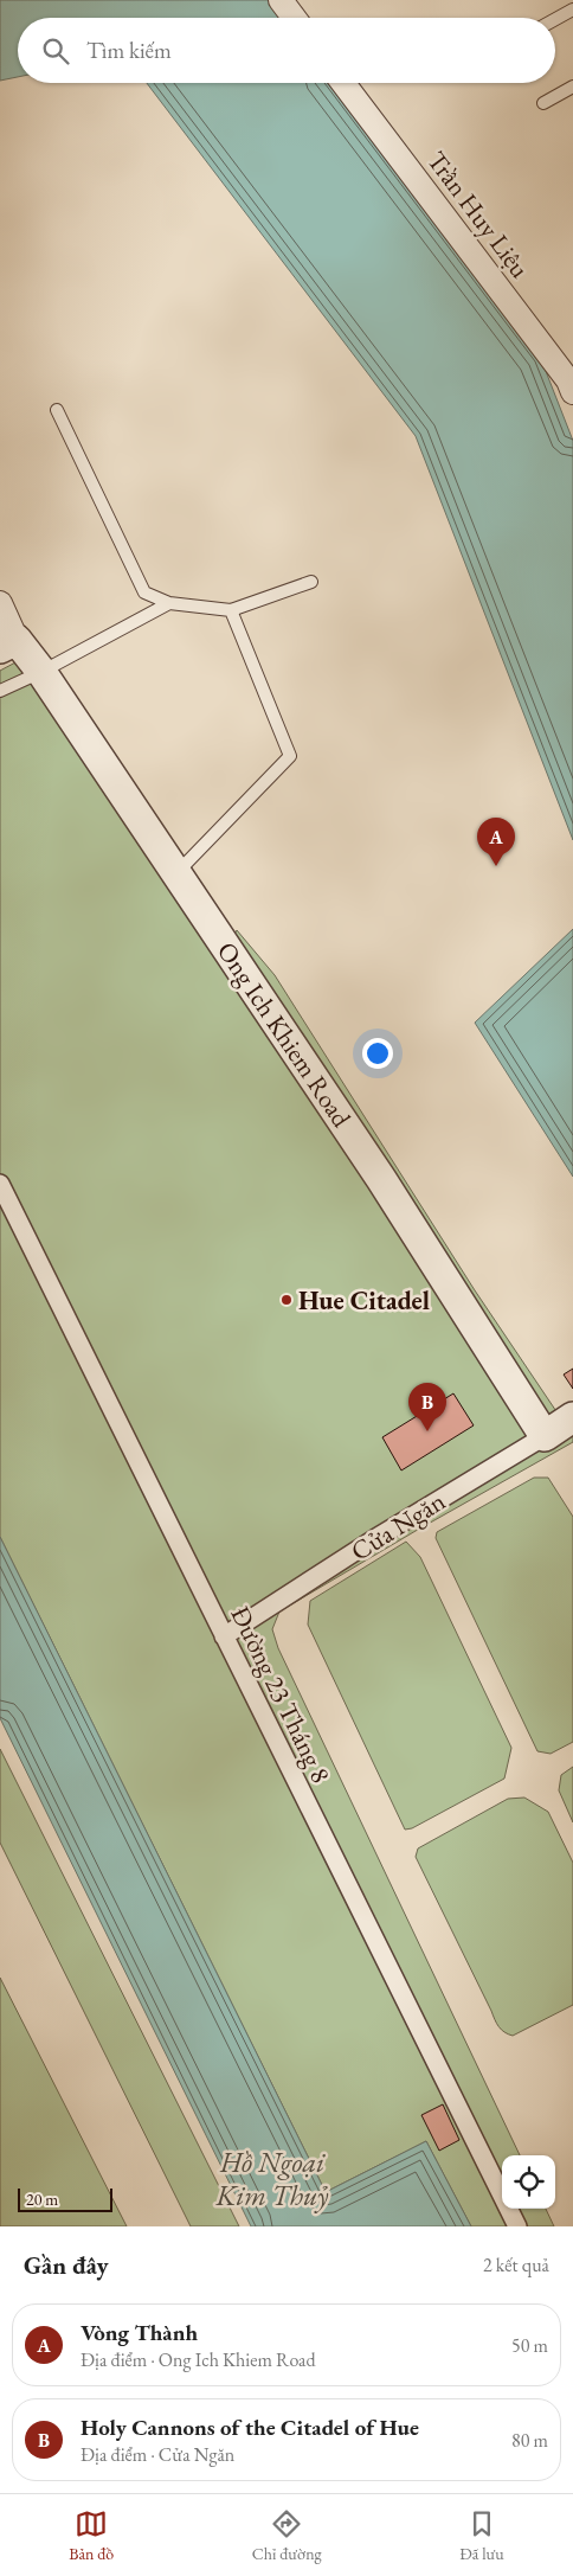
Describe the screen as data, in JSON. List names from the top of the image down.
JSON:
{
  "streets": {
    "street": [
      "Trần Huy Liệu",
      "Ong Ich Khiem Road",
      "Cửa Ngăn",
      "Đường 23 Tháng 8"
    ]
  },
  "crossings": [
    ["Ong Ich Khiem Road", "Cửa Ngăn"],
    ["Cửa Ngăn", "Đường 23 Tháng 8"]
  ],
  "water": ["Hồ Ngoại Kim Thuỷ"],
  "places": ["Hue Citadel"],
  "scale_bar": "20 m",
  "page": {
    "search": "Tìm kiếm",
    "pins": ["A", "B"],
    "scale": "20 m",
    "heading": ["Gần đây", "2 kết quả"],
    "list": [
      {
        "mark": "A",
        "name": "Vòng Thành",
        "note": "Địa điểm · Ong Ich Khiem Road",
        "value": "50 m"
      },
      {
        "mark": "B",
        "name": "Holy Cannons of the Citadel of Hue",
        "note": "Địa điểm · Cửa Ngăn",
        "value": "80 m"
      }
    ],
    "nav": ["Bản đồ", "Chỉ đường", "Đã lưu"]
  }
}
